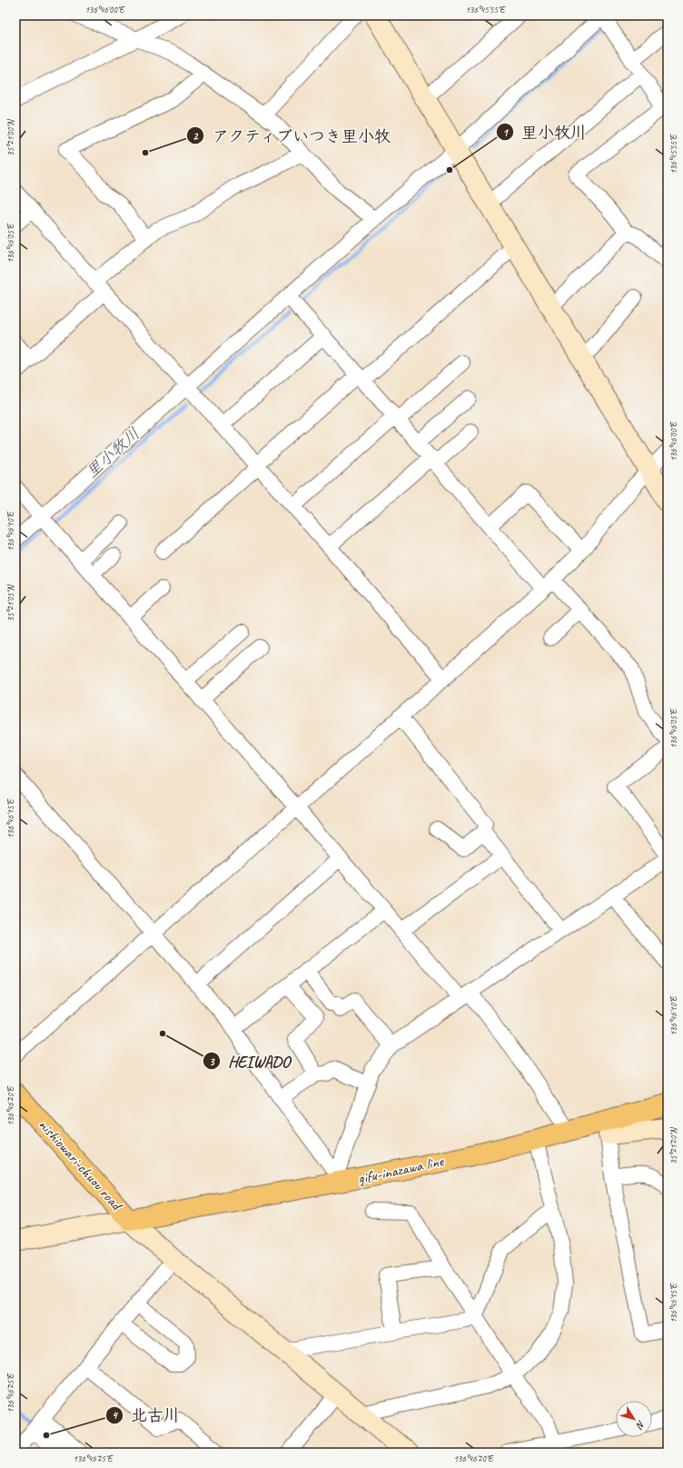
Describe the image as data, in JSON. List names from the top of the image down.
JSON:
{
  "streets": {
    "main road": ["nishiowari-chuou road", "gifu-inazawa line"]
  },
  "crossings": [
    ["nishiowari-chuou road", "gifu-inazawa line"]
  ],
  "water": ["里小牧川"],
  "places": [
    "アクティブいつき里小牧",
    "里小牧川",
    "HEIWADO",
    "北古川"
  ],
  "north": "bottom right",
  "coordinates": [
    "136°46'00\"E",
    "136°45'55\"E",
    "35°21'00\"N",
    "136°46'05\"E",
    "136°46'10\"E",
    "35°21'05\"N",
    "136°46'15\"E",
    "136°46'20\"E",
    "35°21'20\"N",
    "136°46'25\"E"
  ]
}
